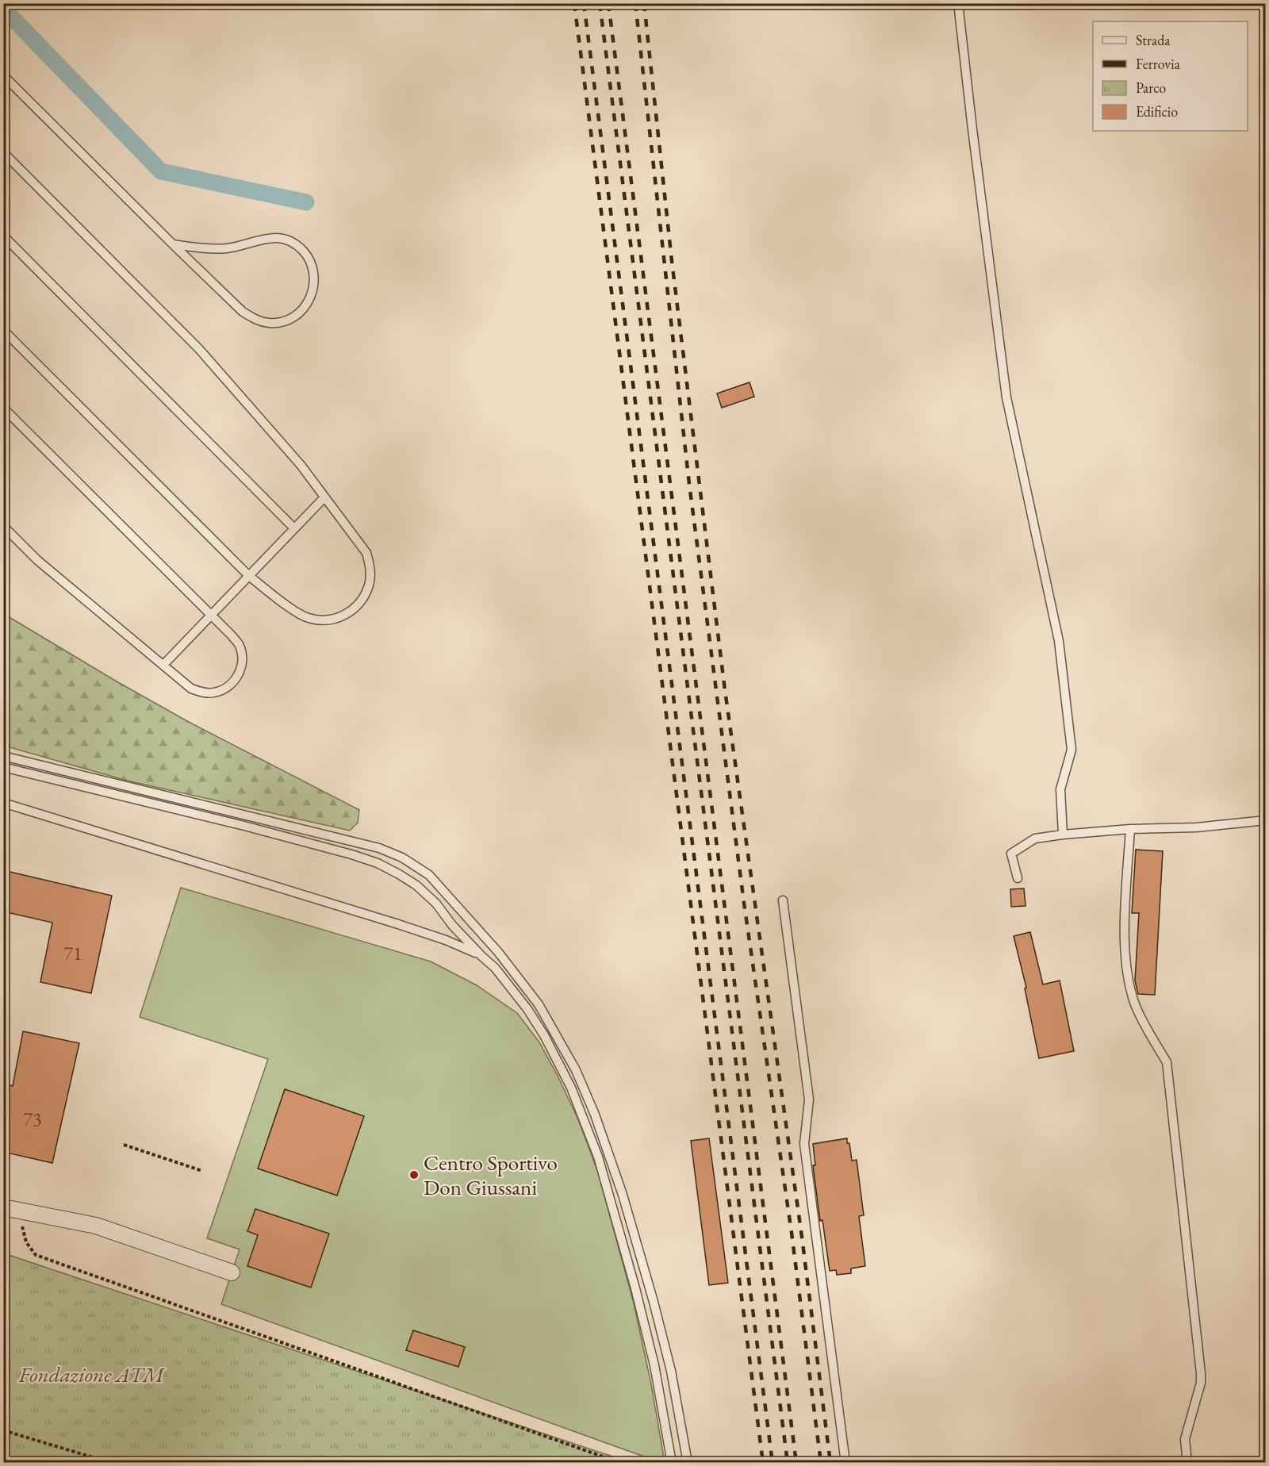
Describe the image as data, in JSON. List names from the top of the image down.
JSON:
{
  "parks": ["Fondazione ATM"],
  "places": ["Centro Sportivo Don Giussani"],
  "house_numbers": ["71", "73"],
  "legend": [
    "Strada",
    "Ferrovia",
    "Parco",
    "Edificio"
  ]
}
